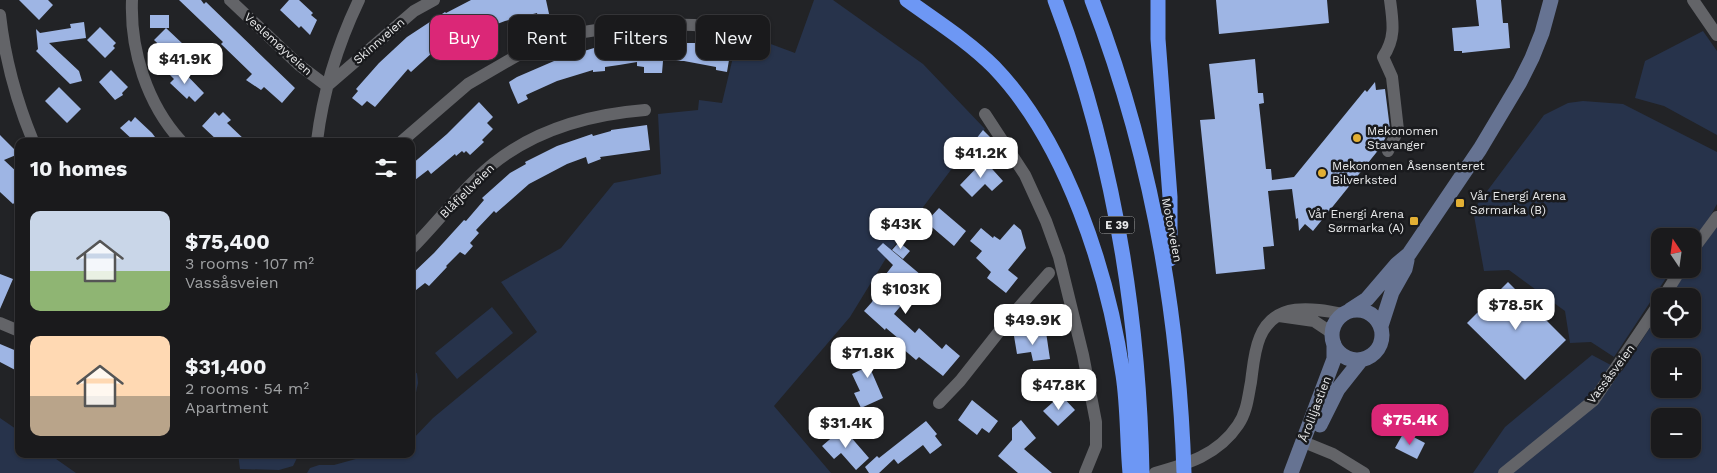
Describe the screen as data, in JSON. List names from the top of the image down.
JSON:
{
  "streets": {
    "highway": ["E 39", "Motorveien"],
    "main road": ["Åroliljastien"],
    "street": [
      "Skinnveien",
      "Veslemøyveien",
      "Blåfjellveien",
      "Vassåsveien"
    ]
  },
  "crossings": [
    ["Skinnveien", "Veslemøyveien"]
  ],
  "places": {
    "other": ["Mekonomen Stavanger", "Mekonomen Åsensenteret Bilverksted"],
    "transit": ["Vår Energi Arena Sørmarka (B)", "Vår Energi Arena Sørmarka (A)"]
  },
  "north": "top",
  "page": {
    "chip": [
      "Buy",
      "Rent",
      "Filters",
      "New"
    ],
    "price": [
      "$41.9K",
      "$41.2K",
      "$43K",
      "$103K",
      "$78.5K",
      "$49.9K",
      "$71.8K",
      "$47.8K",
      "$75.4K",
      "$31.4K"
    ],
    "heading": "10 homes",
    "list": [
      {
        "name": "$75,400",
        "note": "3 rooms · 107 m² · Vassåsveien"
      },
      {
        "name": "$31,400",
        "note": "2 rooms · 54 m² · Apartment"
      }
    ],
    "map_buttons": ["+", "−"]
  }
}
